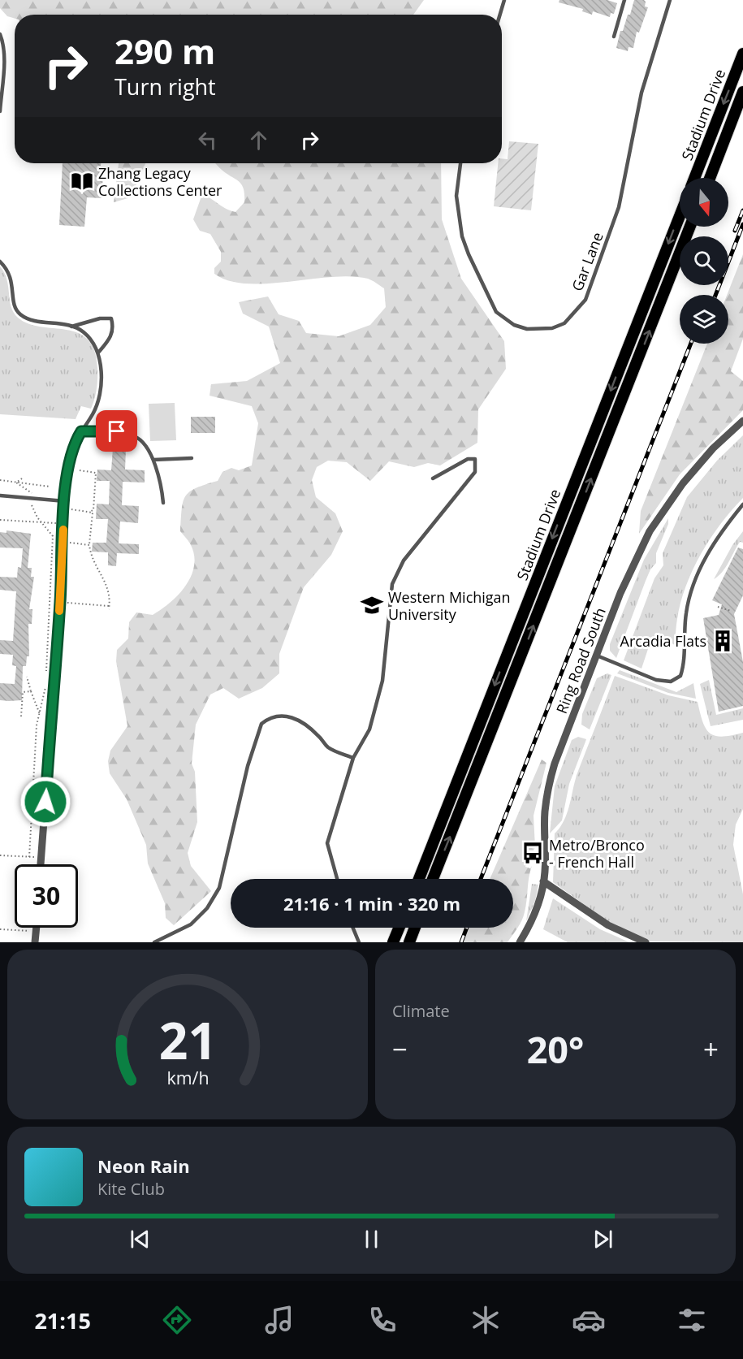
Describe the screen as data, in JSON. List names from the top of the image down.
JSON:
{
  "streets": {
    "main road": ["Stadium Drive"],
    "street": ["Ring Road South"],
    "lane": ["Gar Lane"]
  },
  "places": {
    "library": ["Zhang Legacy Collections Center"],
    "school or university": ["Western Michigan University"],
    "building": ["Arcadia Flats"],
    "bus stop": ["Metro/Bronco - French Hall"]
  },
  "north": "bottom",
  "page": {
    "turn": ["290 m", "Turn right"],
    "limit": "30",
    "trip": "21:16 · 1 min · 320 m",
    "tile": "Climate",
    "heat": ["−", "20°", "+"],
    "song": ["Neon Rain", "Kite Club"],
    "tabs": "21:15",
    "gauge": ["21", "km/h"]
  }
}
